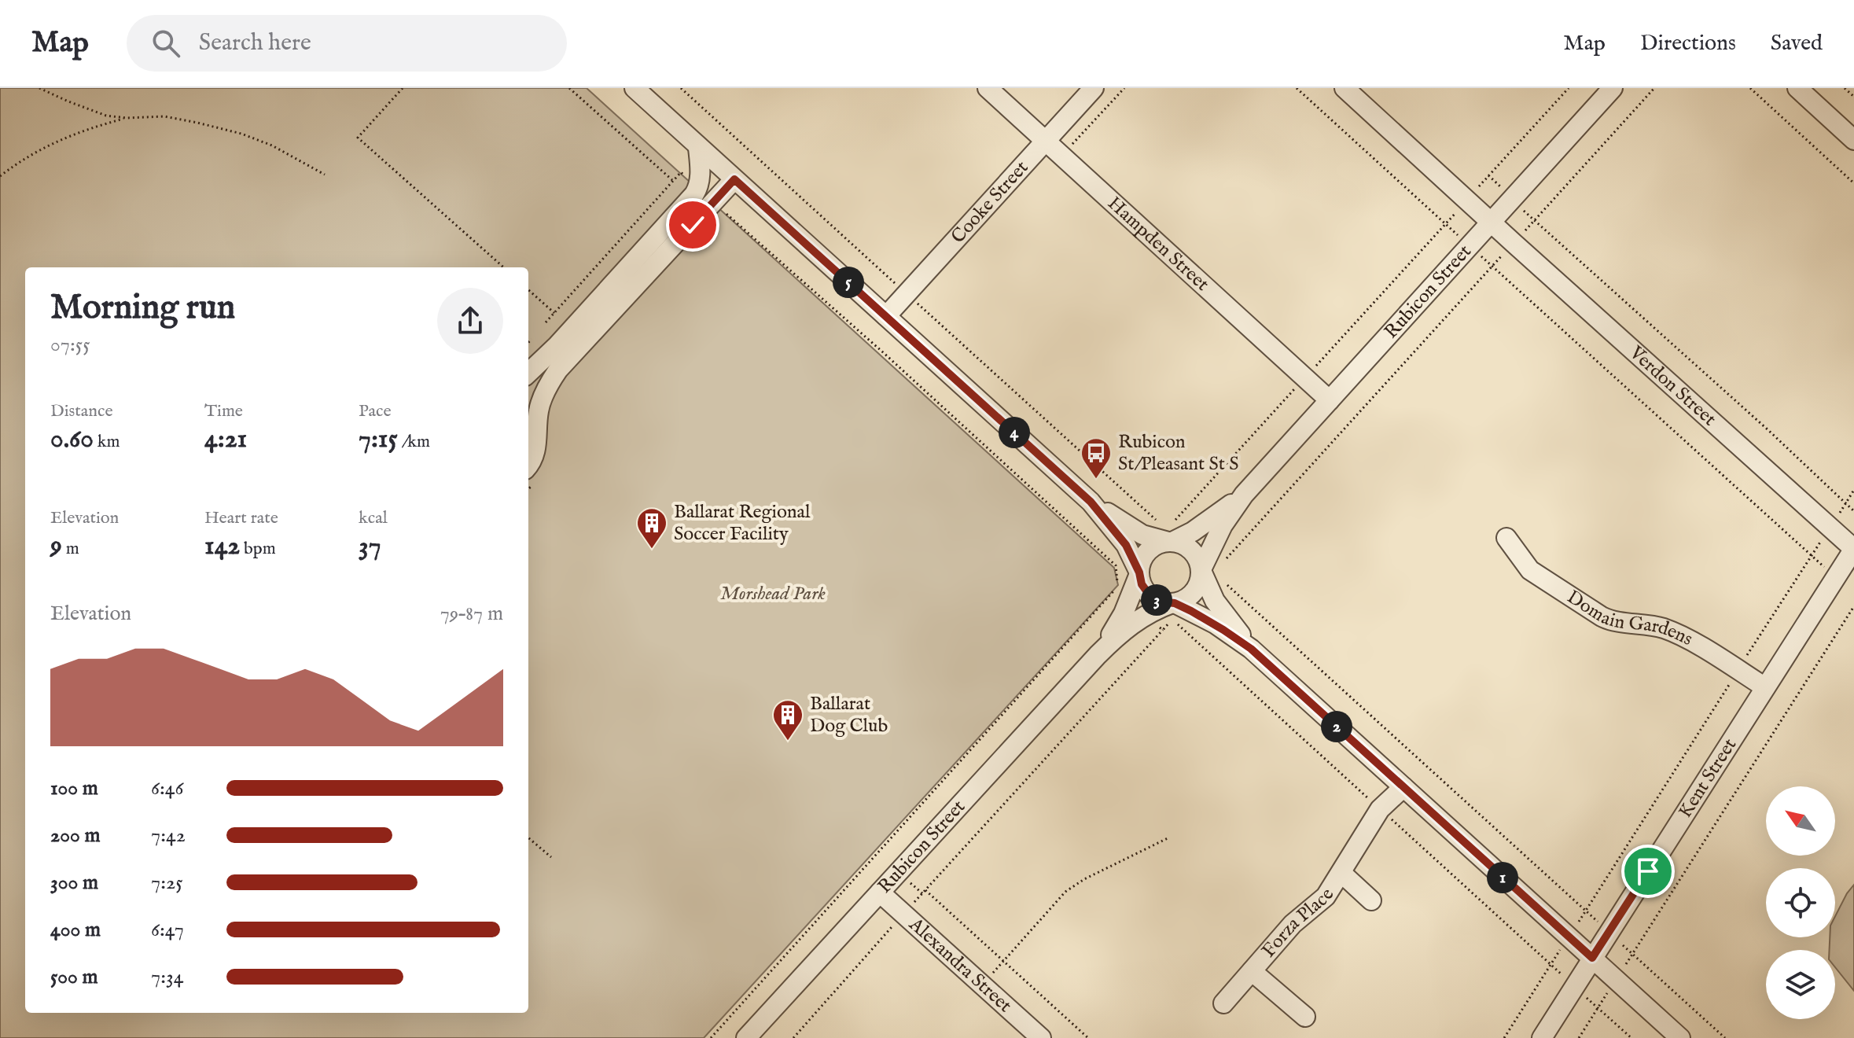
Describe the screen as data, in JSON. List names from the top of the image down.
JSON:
{
  "streets": {
    "street": [
      "Cooke Street",
      "Hampden Street",
      "Rubicon Street",
      "Verdon Street",
      "Domain Gardens",
      "Kent Street",
      "Forza Place",
      "Alexandra Street"
    ]
  },
  "crossings": [
    ["Cooke Street", "Hampden Street"],
    ["Hampden Street", "Rubicon Street"],
    ["Rubicon Street", "Verdon Street"],
    ["Rubicon Street", "Alexandra Street"],
    ["Verdon Street", "Kent Street"],
    ["Domain Gardens", "Kent Street"]
  ],
  "parks": ["Morshead Park"],
  "places": {
    "bus stop": ["Rubicon St/Pleasant St S"],
    "building": ["Ballarat Regional Soccer Facility", "Ballarat Dog Club"]
  },
  "north": "top left",
  "page": {
    "header": "Map",
    "search": "Search here",
    "nav": ["Map", "Directions", "Saved"],
    "pins": [
      "5",
      "4",
      "3",
      "2",
      "1"
    ],
    "heading": ["Morning run", "07:55"],
    "stats": [
      ["Distance", "0.60 km"],
      ["Time", "4:21"],
      ["Pace", "7:15 /km"],
      ["Elevation", "9 m"],
      ["Heart rate", "142 bpm"],
      ["kcal", "37"]
    ],
    "chart": ["Elevation", "79–87 m"],
    "list": [
      {
        "name": "100 m",
        "note": "6:46"
      },
      {
        "name": "200 m",
        "note": "7:42"
      },
      {
        "name": "300 m",
        "note": "7:25"
      },
      {
        "name": "400 m",
        "note": "6:47"
      },
      {
        "name": "500 m",
        "note": "7:34"
      }
    ]
  }
}
